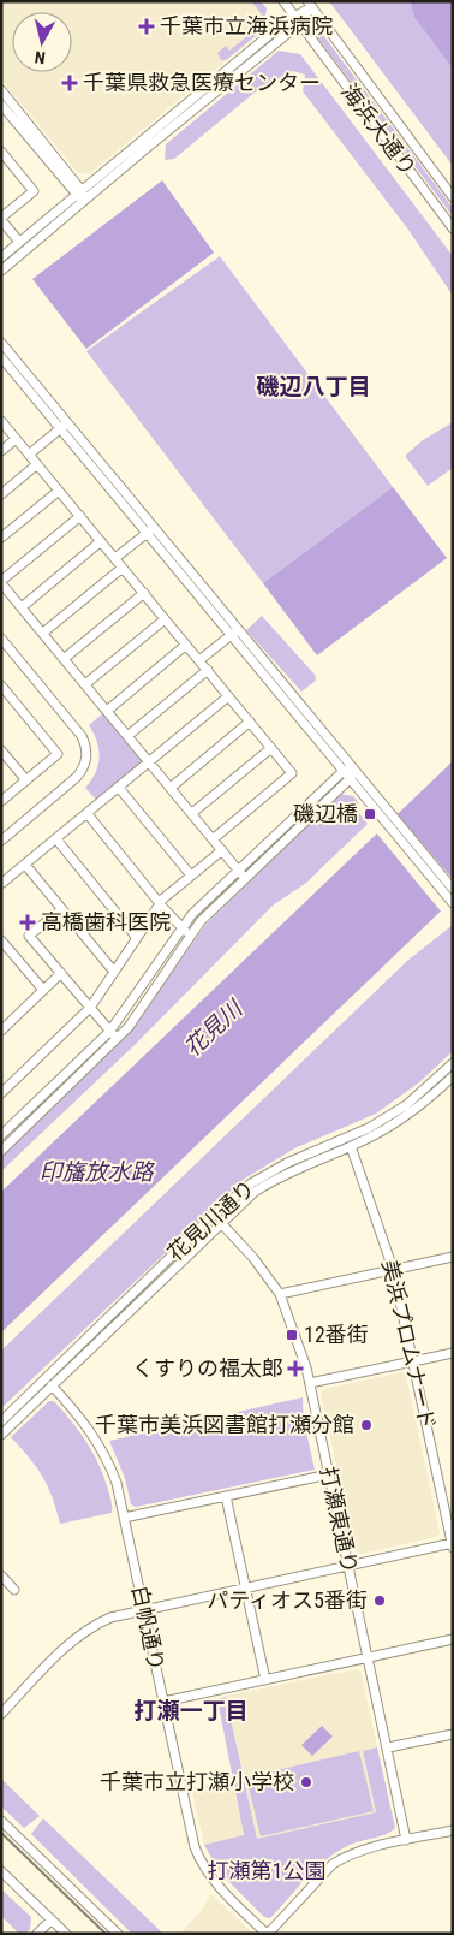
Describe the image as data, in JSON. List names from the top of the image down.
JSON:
{
  "streets": {
    "street": [
      "海浜大通り",
      "花見川通り",
      "美浜プロムナード",
      "打瀬東通り",
      "白帆通り"
    ]
  },
  "crossings": [
    ["花見川通り", "美浜プロムナード"],
    ["花見川通り", "打瀬東通り"],
    ["花見川通り", "白帆通り"]
  ],
  "districts": ["磯辺八丁目", "打瀬一丁目"],
  "water": ["花見川", "印旛放水路"],
  "parks": ["打瀬第1公園"],
  "places": {
    "health": [
      "千葉市立海浜病院",
      "千葉県救急医療センター",
      "高橋歯科医院",
      "くすりの福太郎"
    ],
    "transit": ["磯辺橋", "12番街"],
    "other": ["千葉市美浜図書館打瀬分館", "パティオス5番街", "千葉市立打瀬小学校"]
  },
  "north": "bottom"
}
